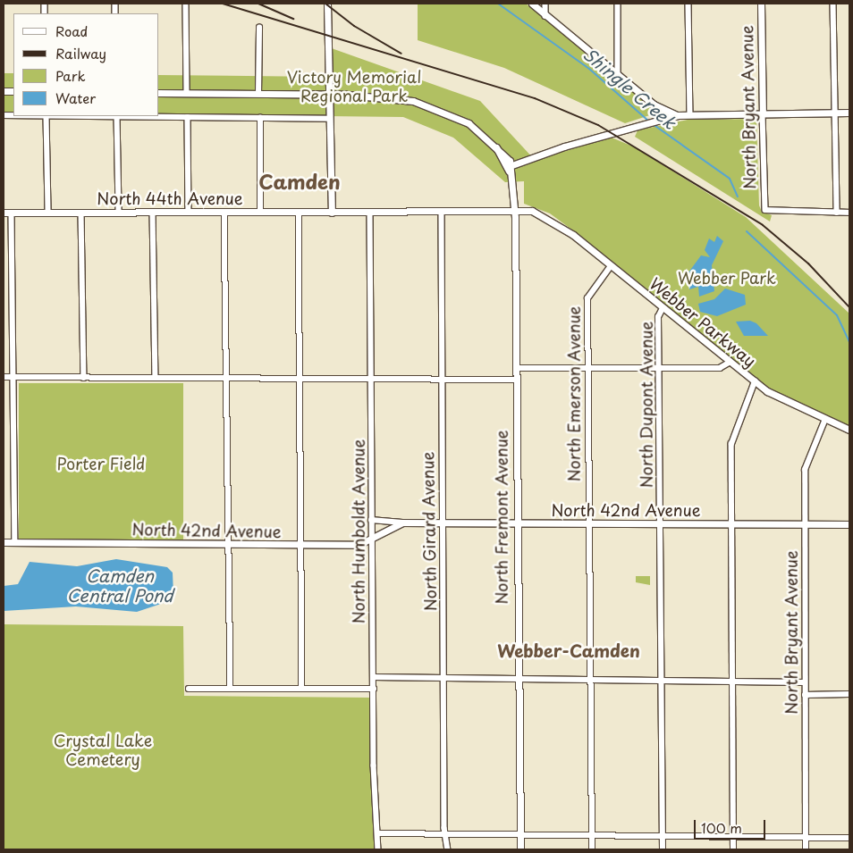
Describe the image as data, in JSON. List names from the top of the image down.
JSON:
{
  "streets": {
    "street": [
      "North Bryant Avenue",
      "North 44th Avenue",
      "Webber Parkway",
      "North Emerson Avenue",
      "North Dupont Avenue",
      "North 42nd Avenue",
      "North Fremont Avenue",
      "North Humboldt Avenue",
      "North Girard Avenue"
    ]
  },
  "crossings": [
    ["North Bryant Avenue", "Webber Parkway"],
    ["North Bryant Avenue", "North 42nd Avenue"],
    ["North 44th Avenue", "Webber Parkway"],
    ["North 44th Avenue", "North Fremont Avenue"],
    ["North 44th Avenue", "North Humboldt Avenue"],
    ["North 44th Avenue", "North Girard Avenue"],
    ["Webber Parkway", "North Emerson Avenue"],
    ["Webber Parkway", "North Dupont Avenue"],
    ["North Emerson Avenue", "North 42nd Avenue"],
    ["North Dupont Avenue", "North 42nd Avenue"],
    ["North 42nd Avenue", "North Fremont Avenue"],
    ["North 42nd Avenue", "North Humboldt Avenue"],
    ["North 42nd Avenue", "North Girard Avenue"]
  ],
  "districts": ["Camden", "Webber-Camden"],
  "water": ["Shingle Creek", "Camden Central Pond"],
  "parks": [
    "Victory Memorial Regional Park",
    "Webber Park",
    "Porter Field",
    "Crystal Lake Cemetery"
  ],
  "legend": [
    "Road",
    "Railway",
    "Park",
    "Water"
  ],
  "scale_bar": "100 m"
}
